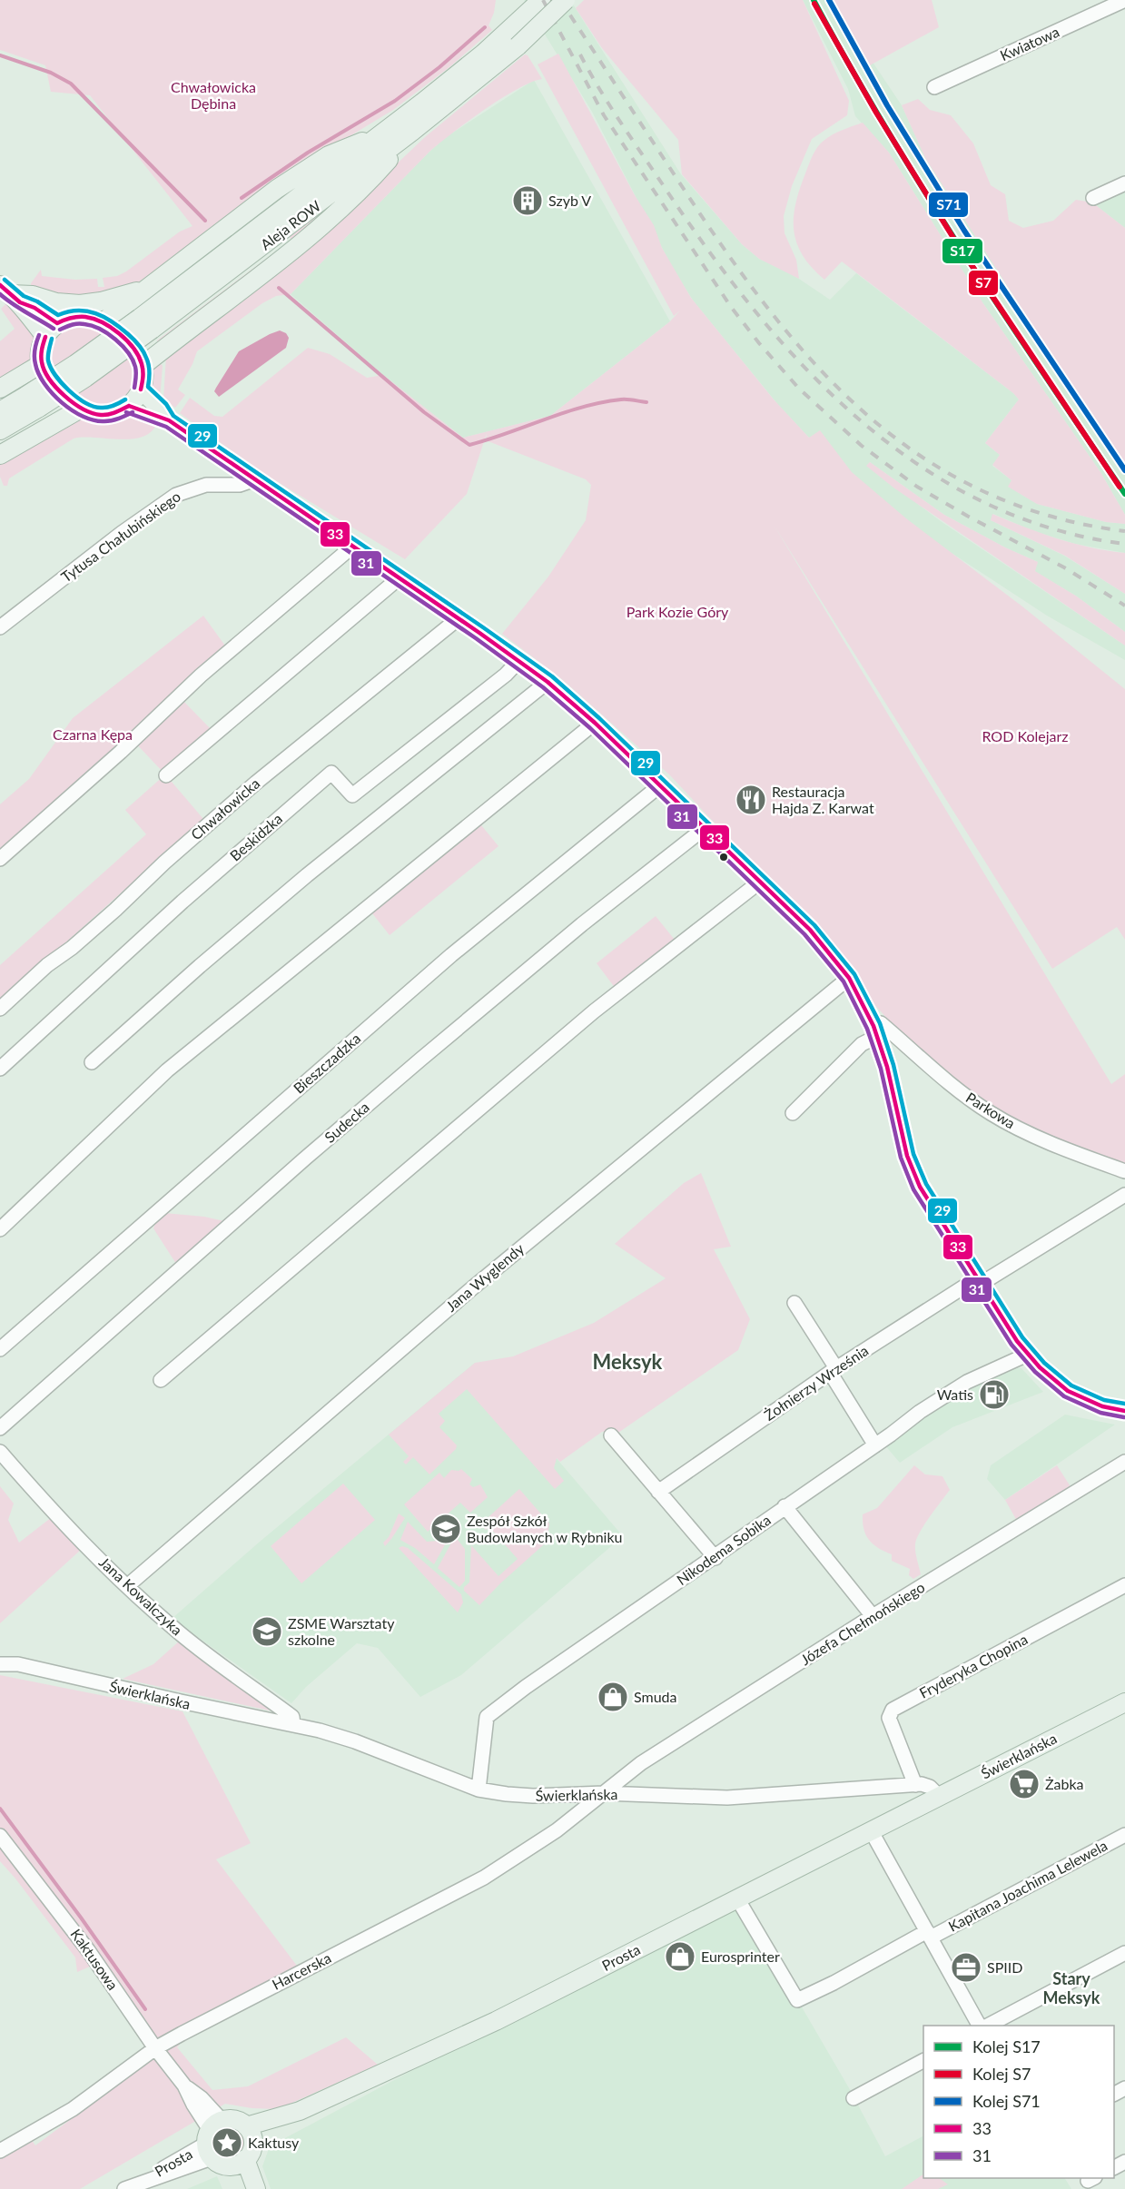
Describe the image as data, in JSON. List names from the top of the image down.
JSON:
{
  "streets": {
    "main road": ["Aleja ROW", "Świerklańska", "Prosta"],
    "street": [
      "Kwiatowa",
      "Tytusa Chałubińskiego",
      "Chwałowicka",
      "Beskidzka",
      "Bieszczadzka",
      "Parkowa",
      "Sudecka",
      "Jana Wyglendy",
      "Żołnierzy Września",
      "Nikodema Sobika",
      "Jana Kowalczyka",
      "Józefa Chełmońskiego",
      "Fryderyka Chopina",
      "Kapitana Joachima Lelewela",
      "Kaktusowa",
      "Harcerska"
    ]
  },
  "crossings": [
    ["Jana Wyglendy", "Jana Kowalczyka"],
    ["Nikodema Sobika", "Świerklańska"],
    ["Jana Kowalczyka", "Świerklańska"],
    ["Józefa Chełmońskiego", "Świerklańska"],
    ["Józefa Chełmońskiego", "Harcerska"],
    ["Fryderyka Chopina", "Świerklańska"],
    ["Świerklańska", "Prosta"],
    ["Świerklańska", "Harcerska"],
    ["Kapitana Joachima Lelewela", "Prosta"],
    ["Prosta", "Kaktusowa"],
    ["Kaktusowa", "Harcerska"]
  ],
  "districts": ["Meksyk", "Stary Meksyk"],
  "parks": [
    "Chwałowicka Dębina",
    "Park Kozie Góry",
    "Czarna Kępa",
    "ROD Kolejarz"
  ],
  "places": {
    "building": ["Szyb V"],
    "restaurant": ["Restauracja Hajda Z. Karwat"],
    "fuel station": ["Watis"],
    "school or university": ["Zespół Szkół Budowlanych w Rybniku", "ZSME Warsztaty szkolne"],
    "shop": ["Smuda", "Eurosprinter"],
    "supermarket": ["Żabka"],
    "office": ["SPIID"],
    "place": ["Kaktusy"]
  },
  "lines": [
    "rail line S17",
    "rail line S71",
    "rail line S7",
    "transit line 29",
    "transit line 33",
    "transit line 31"
  ],
  "legend": [
    "Kolej S17",
    "Kolej S7",
    "Kolej S71",
    "33",
    "31"
  ]
}
